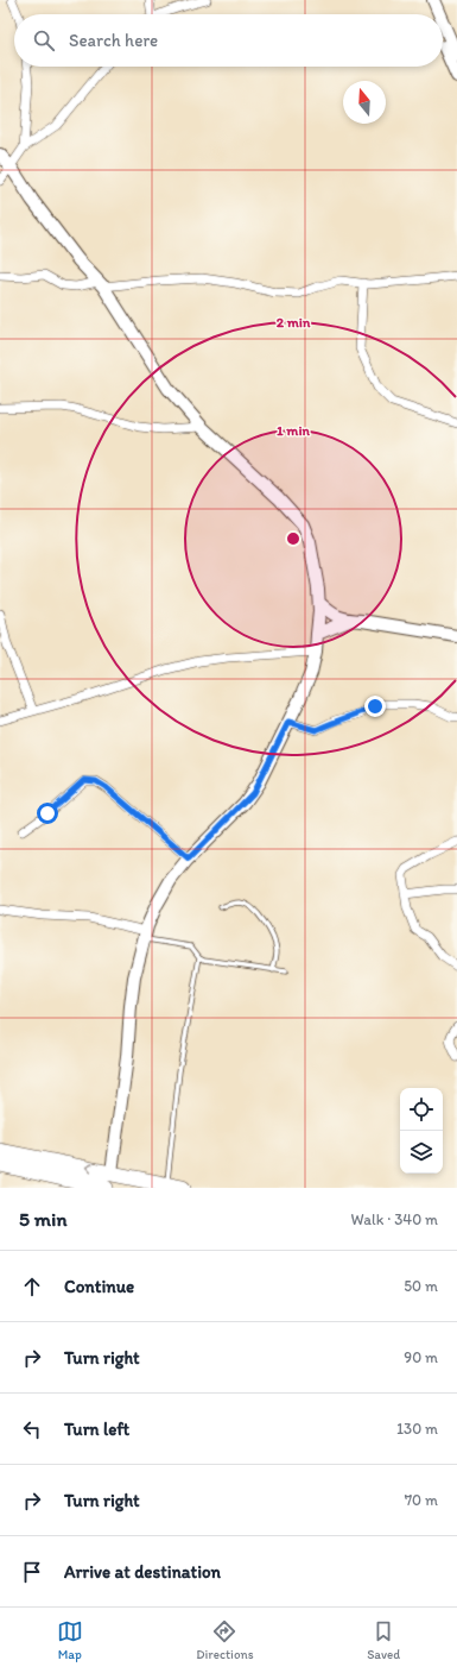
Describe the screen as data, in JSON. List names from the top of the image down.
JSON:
{
  "north": "top",
  "page": {
    "search": "Search here",
    "heading": ["5 min", "Walk · 340 m"],
    "list": [
      ["Continue", "50 m"],
      ["Turn right", "90 m"],
      ["Turn left", "130 m"],
      ["Turn right", "70 m"],
      "Arrive at destination"
    ],
    "nav": ["Map", "Directions", "Saved"]
  },
  "rings": ["2 min", "1 min"]
}
